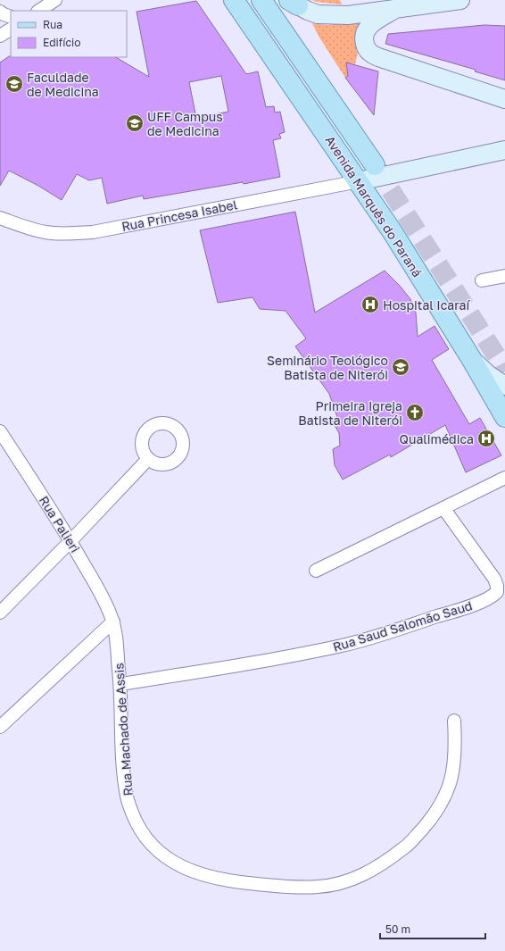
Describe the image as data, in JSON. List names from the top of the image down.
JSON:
{
  "streets": {
    "main road": ["Avenida Marquês do Paraná"],
    "street": [
      "Rua Princesa Isabel",
      "Rua Palieri",
      "Rua Saud Salomão Saud",
      "Rua Machado de Assis"
    ]
  },
  "crossings": [
    ["Avenida Marquês do Paraná", "Rua Princesa Isabel"],
    ["Rua Palieri", "Rua Machado de Assis"],
    ["Rua Saud Salomão Saud", "Rua Machado de Assis"]
  ],
  "places": {
    "school or university": ["Faculdade de Medicina", "UFF Campus de Medicina", "Seminário Teológico Batista de Niterói"],
    "hospital": ["Hospital Icaraí", "Qualimédica"],
    "church": ["Primeira Igreja Batista de Niterói"]
  },
  "legend": ["Rua", "Edifício"],
  "scale_bar": "50 m"
}
